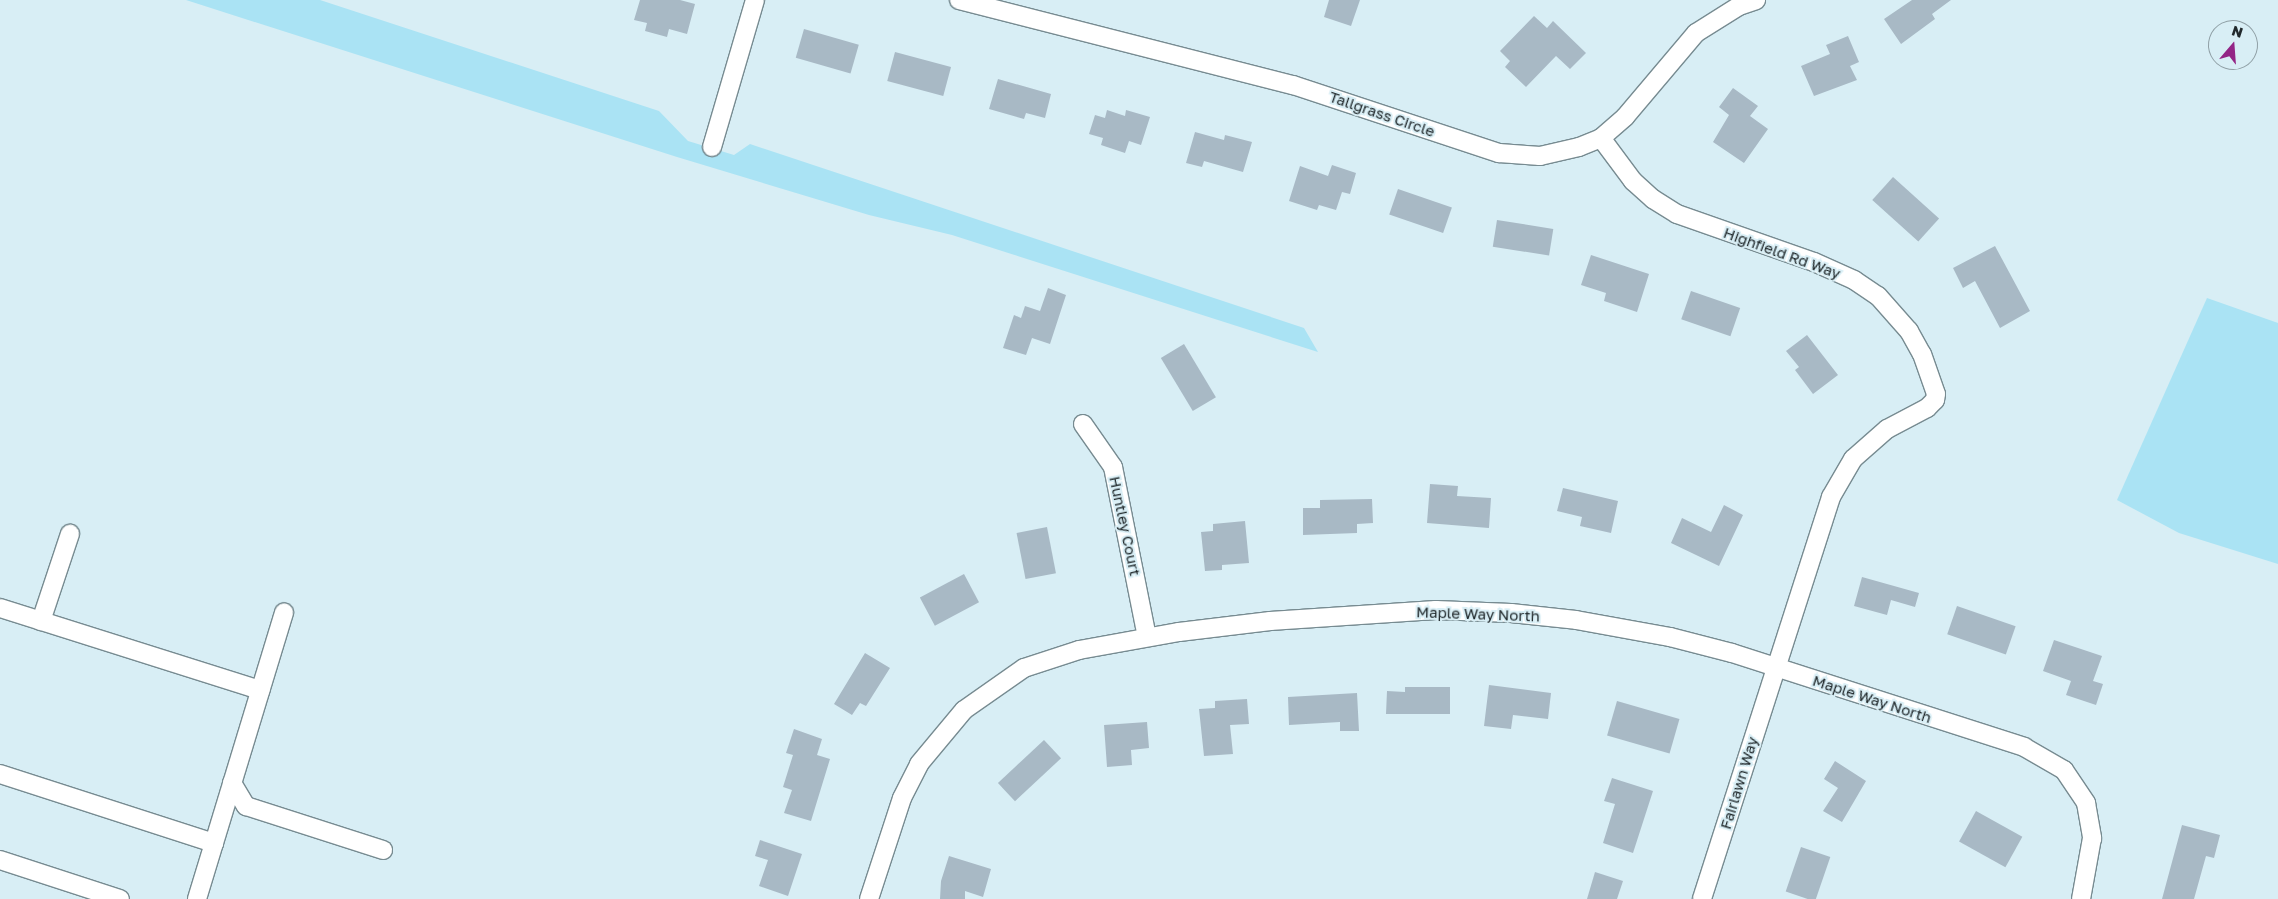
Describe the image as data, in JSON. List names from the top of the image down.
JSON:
{
  "streets": {
    "street": [
      "Tallgrass Circle",
      "Highfield Rd Way",
      "Huntley Court",
      "Maple Way North",
      "Fairlawn Way"
    ]
  },
  "crossings": [
    ["Tallgrass Circle", "Highfield Rd Way"],
    ["Highfield Rd Way", "Maple Way North"],
    ["Highfield Rd Way", "Fairlawn Way"],
    ["Huntley Court", "Maple Way North"],
    ["Maple Way North", "Fairlawn Way"]
  ],
  "north": "top"
}
